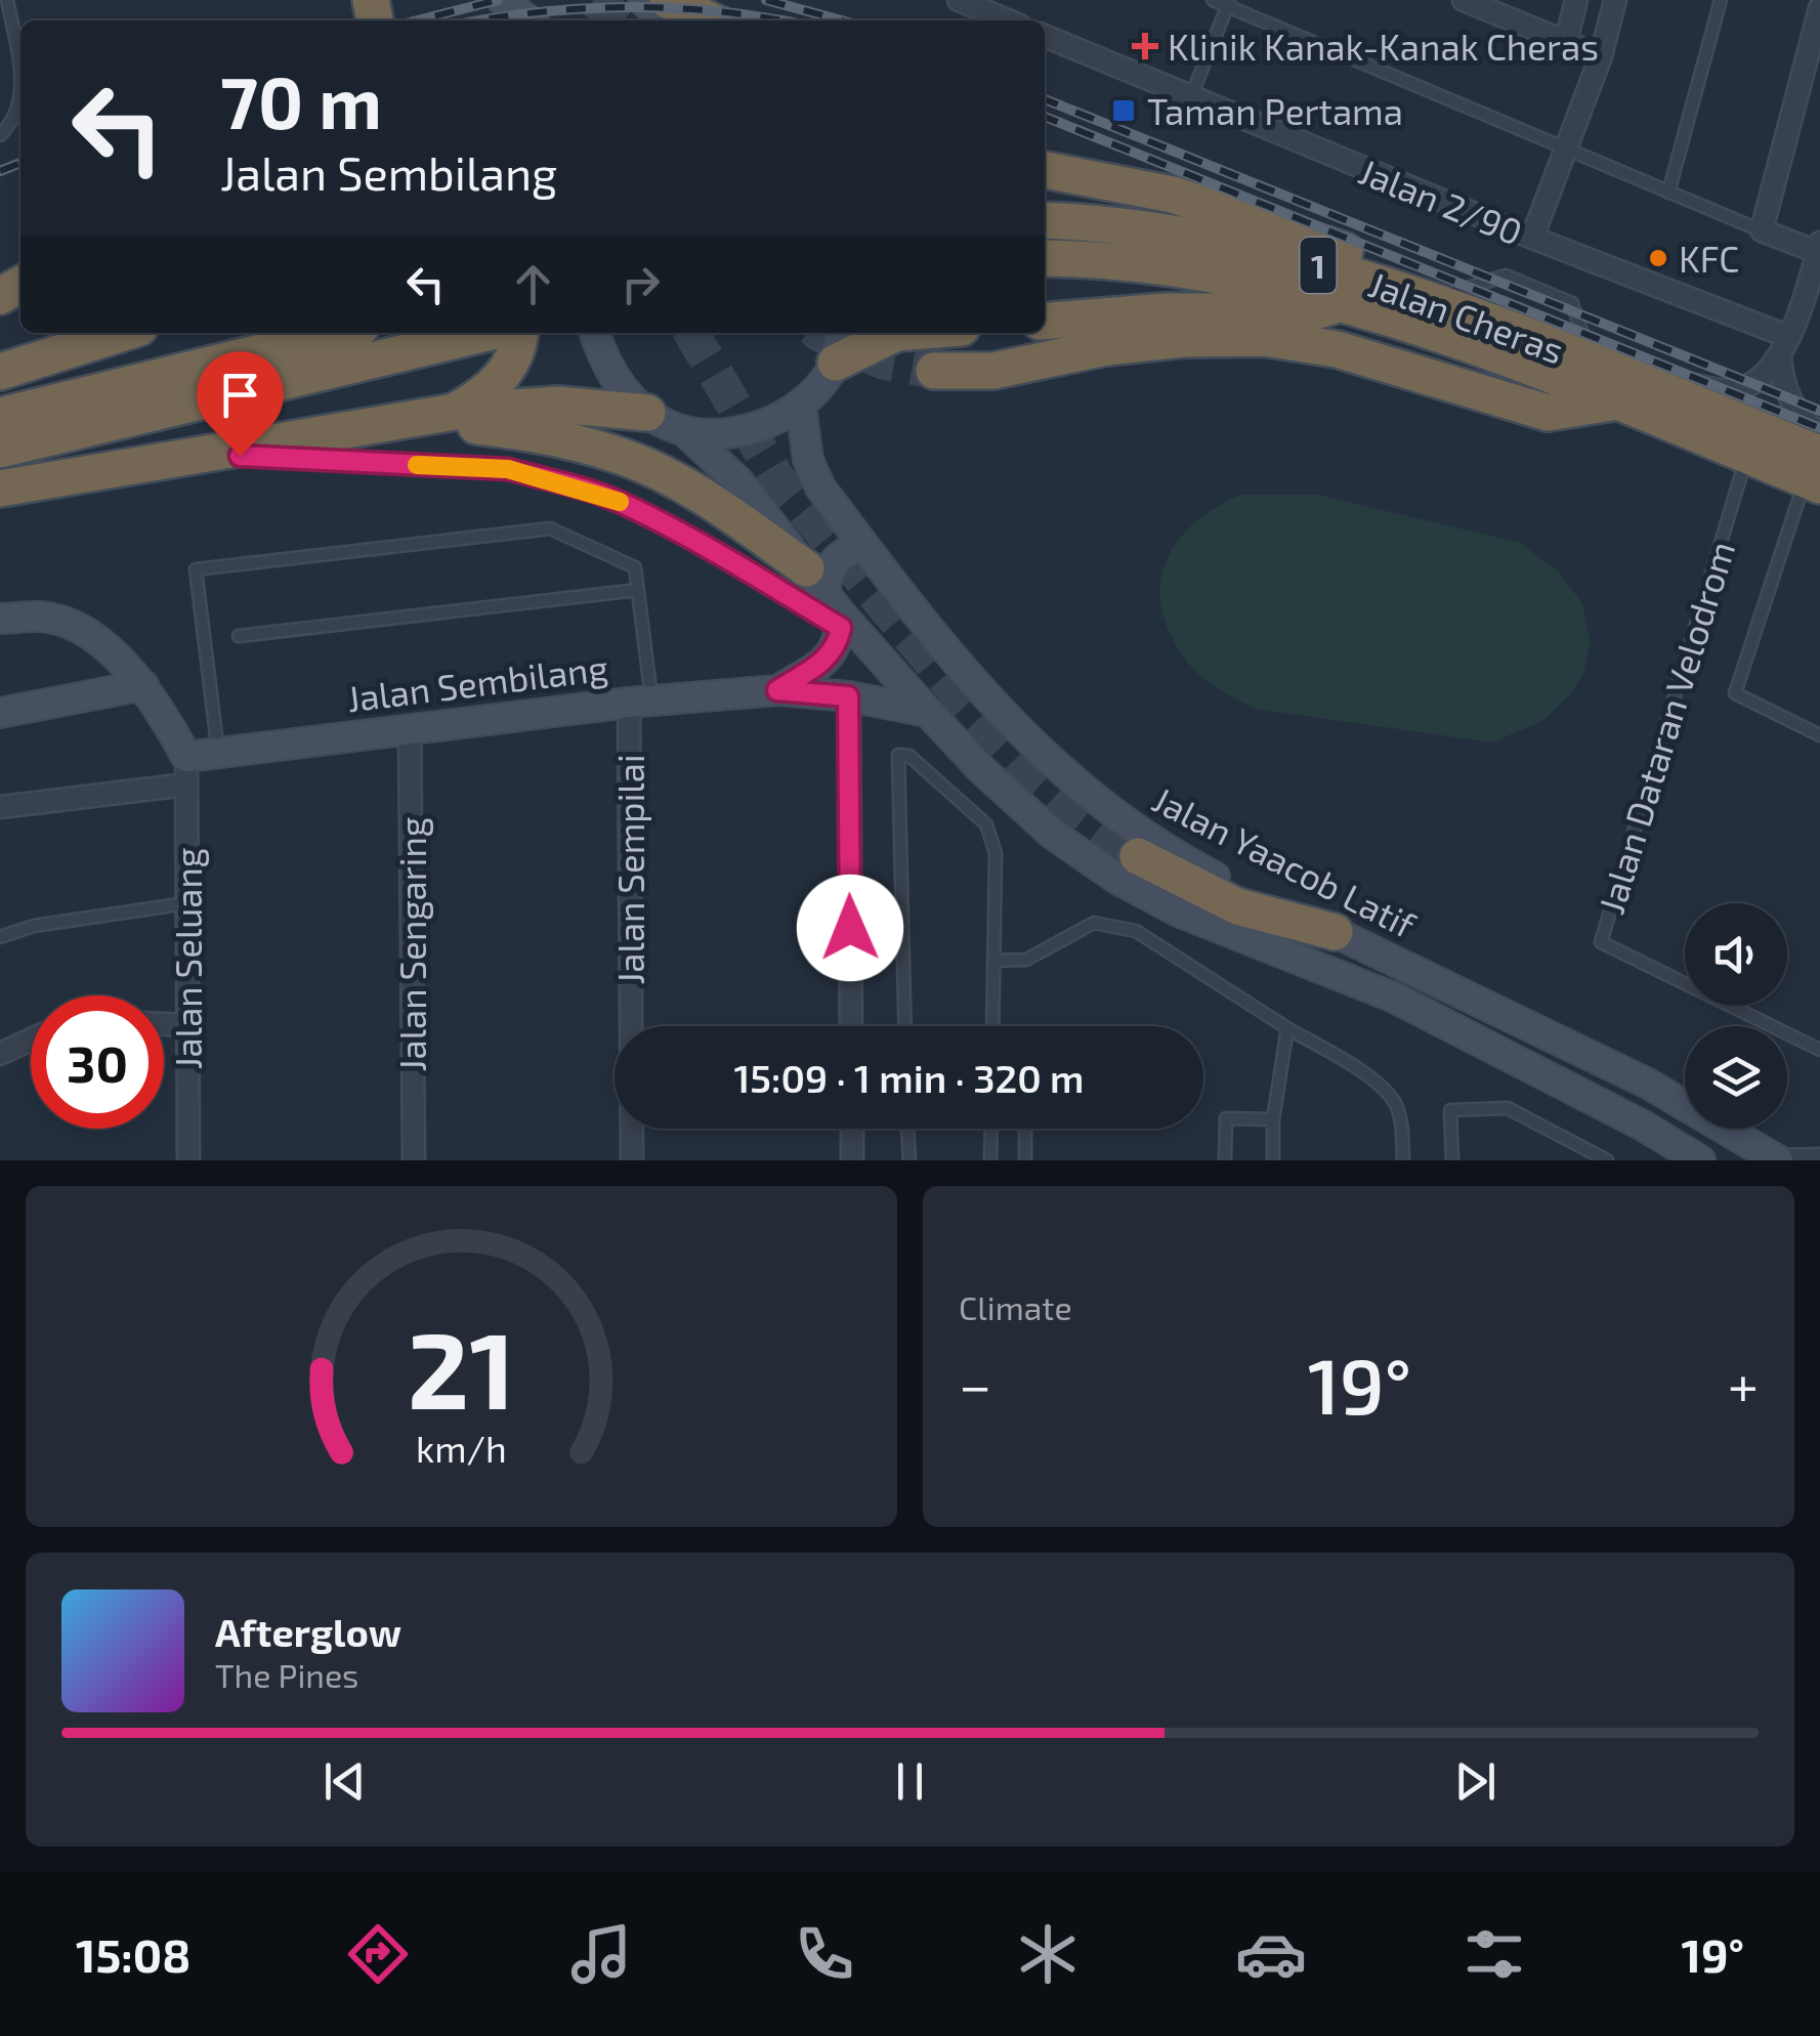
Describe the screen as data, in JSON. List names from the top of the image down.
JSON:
{
  "streets": {
    "highway": ["1", "Jalan Cheras"],
    "main road": ["Jalan Sembilang", "Jalan Yaacob Latif"],
    "street": [
      "Jalan 2/90",
      "Jalan Sempilai",
      "Jalan Sengaring",
      "Jalan Seluang"
    ],
    "lane": ["Jalan Dataran Velodrom"]
  },
  "crossings": [
    ["Jalan Cheras", "Jalan Dataran Velodrom"],
    ["Jalan Sembilang", "Jalan Yaacob Latif"],
    ["Jalan Sembilang", "Jalan Sempilai"],
    ["Jalan Sembilang", "Jalan Sengaring"],
    ["Jalan Sembilang", "Jalan Seluang"]
  ],
  "places": {
    "health": ["Klinik Kanak-Kanak Cheras"],
    "transit": ["Taman Pertama"],
    "other": ["KFC"]
  },
  "page": {
    "turn": ["70 m", "Jalan Sembilang"],
    "limit": "30",
    "trip": "15:09 · 1 min · 320 m",
    "tile": "Climate",
    "heat": ["−", "19°", "+"],
    "song": ["Afterglow", "The Pines"],
    "tabs": ["15:08", "19°"],
    "gauge": ["21", "km/h"]
  }
}
